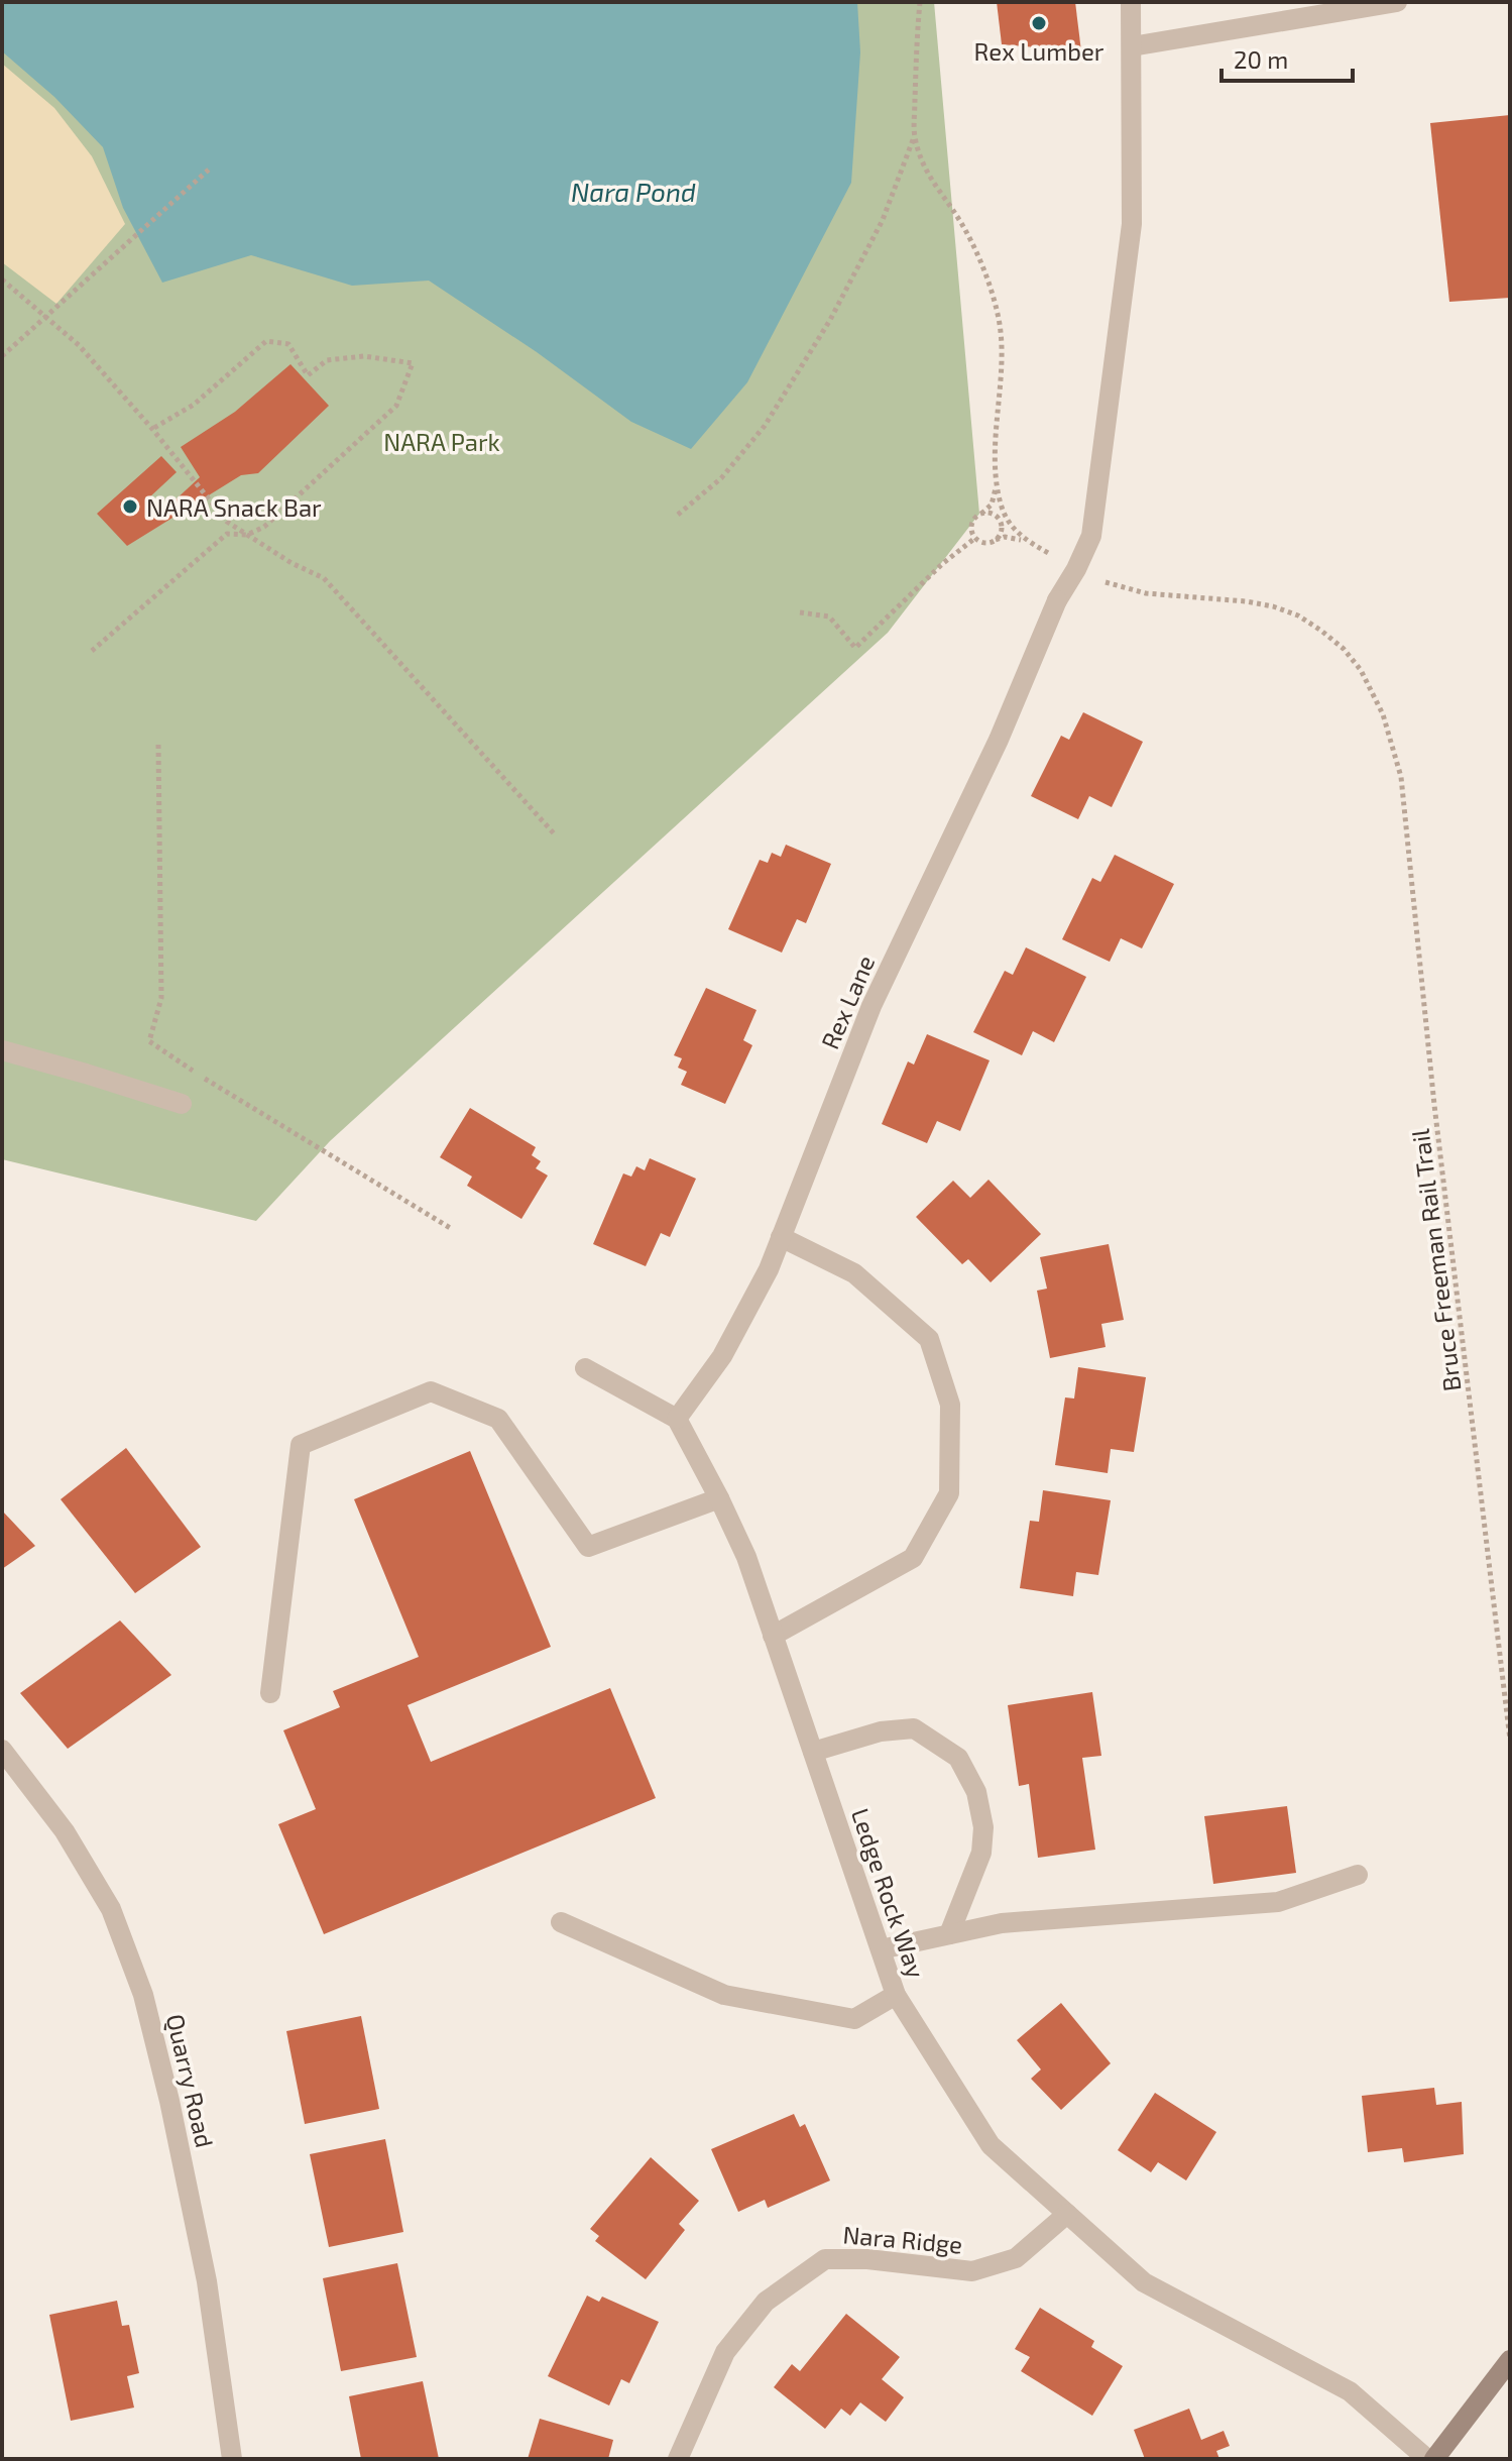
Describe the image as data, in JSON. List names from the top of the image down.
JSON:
{
  "streets": {
    "street": [
      "Rex Lane",
      "Ledge Rock Way",
      "Quarry Road",
      "Nara Ridge"
    ],
    "path": ["Bruce Freeman Rail Trail"]
  },
  "crossings": [
    ["Rex Lane", "Ledge Rock Way"],
    ["Ledge Rock Way", "Nara Ridge"]
  ],
  "water": ["Nara Pond"],
  "parks": ["NARA Park"],
  "places": ["Rex Lumber", "NARA Snack Bar"],
  "scale_bar": "20 m"
}
